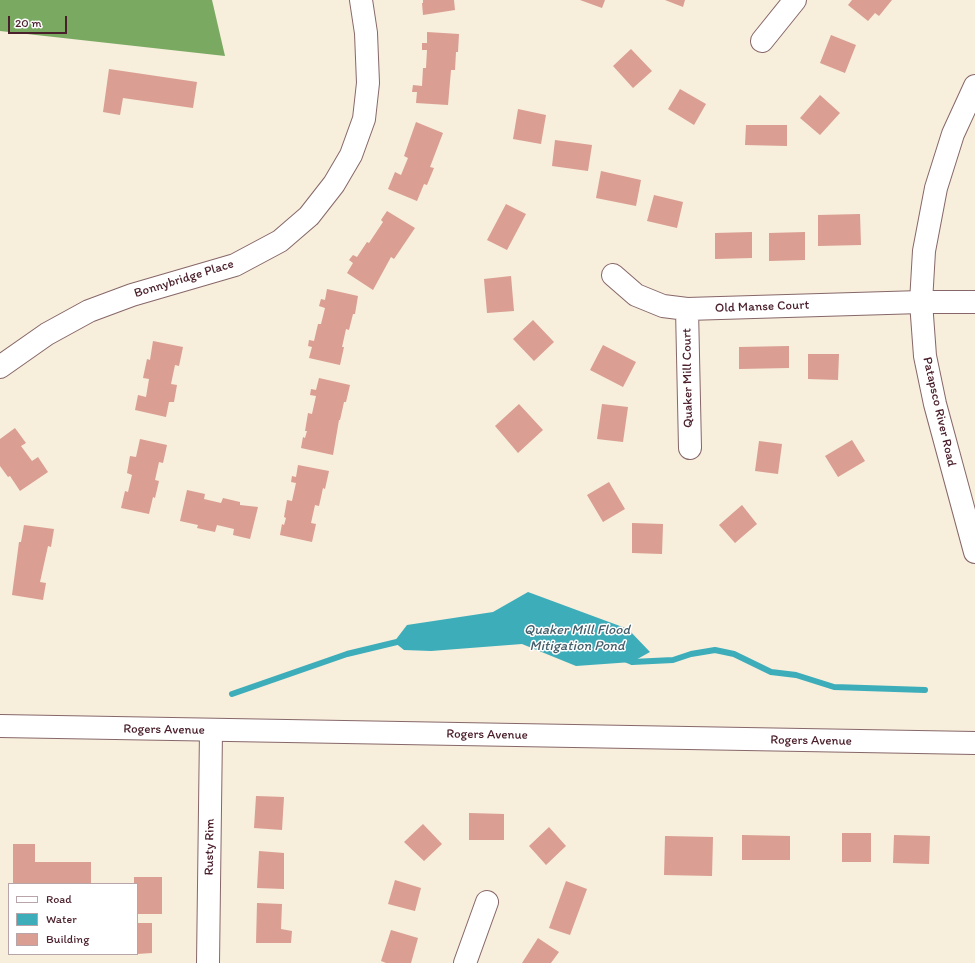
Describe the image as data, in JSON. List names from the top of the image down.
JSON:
{
  "streets": {
    "street": [
      "Bonnybridge Place",
      "Old Manse Court",
      "Quaker Mill Court",
      "Patapsco River Road",
      "Rogers Avenue",
      "Rusty Rim"
    ]
  },
  "crossings": [
    ["Old Manse Court", "Quaker Mill Court"],
    ["Old Manse Court", "Patapsco River Road"],
    ["Rogers Avenue", "Rusty Rim"]
  ],
  "water": ["Quaker Mill Flood Mitigation Pond"],
  "legend": ["Road", "Water", "Building"],
  "scale_bar": "20 m"
}
